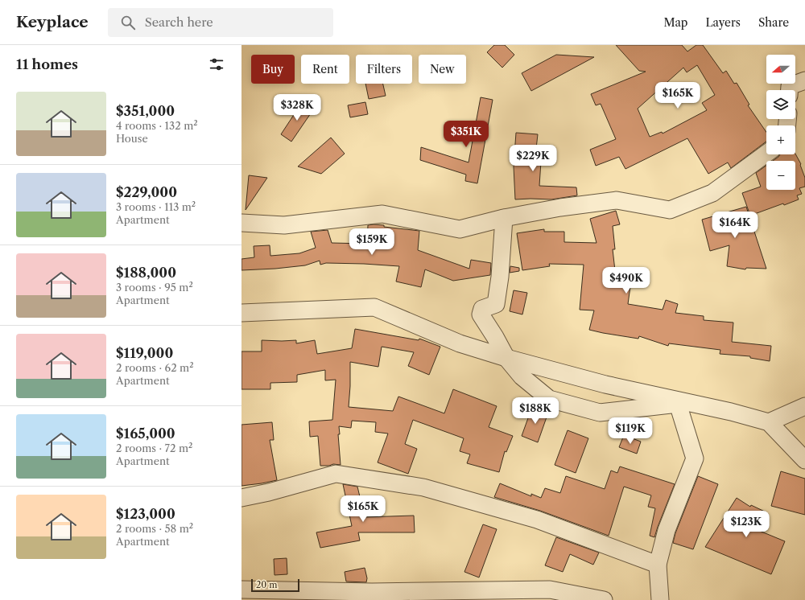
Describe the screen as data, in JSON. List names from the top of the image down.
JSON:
{
  "scale_bar": "20 m",
  "north": "left",
  "page": {
    "header": "Keyplace",
    "search": "Search here",
    "nav": ["Map", "Layers", "Share"],
    "heading": "11 homes",
    "map_buttons": ["+", "−"],
    "chip": [
      "Buy",
      "Rent",
      "Filters",
      "New"
    ],
    "price": [
      "$165K",
      "$328K",
      "$351K",
      "$229K",
      "$164K",
      "$159K",
      "$490K",
      "$188K",
      "$119K",
      "$165K",
      "$123K"
    ],
    "list": [
      {
        "name": "$351,000",
        "note": "4 rooms · 132 m² · House"
      },
      {
        "name": "$229,000",
        "note": "3 rooms · 113 m² · Apartment"
      },
      {
        "name": "$188,000",
        "note": "3 rooms · 95 m² · Apartment"
      },
      {
        "name": "$119,000",
        "note": "2 rooms · 62 m² · Apartment"
      },
      {
        "name": "$165,000",
        "note": "2 rooms · 72 m² · Apartment"
      },
      {
        "name": "$123,000",
        "note": "2 rooms · 58 m² · Apartment"
      }
    ],
    "scale": "20 m"
  }
}
